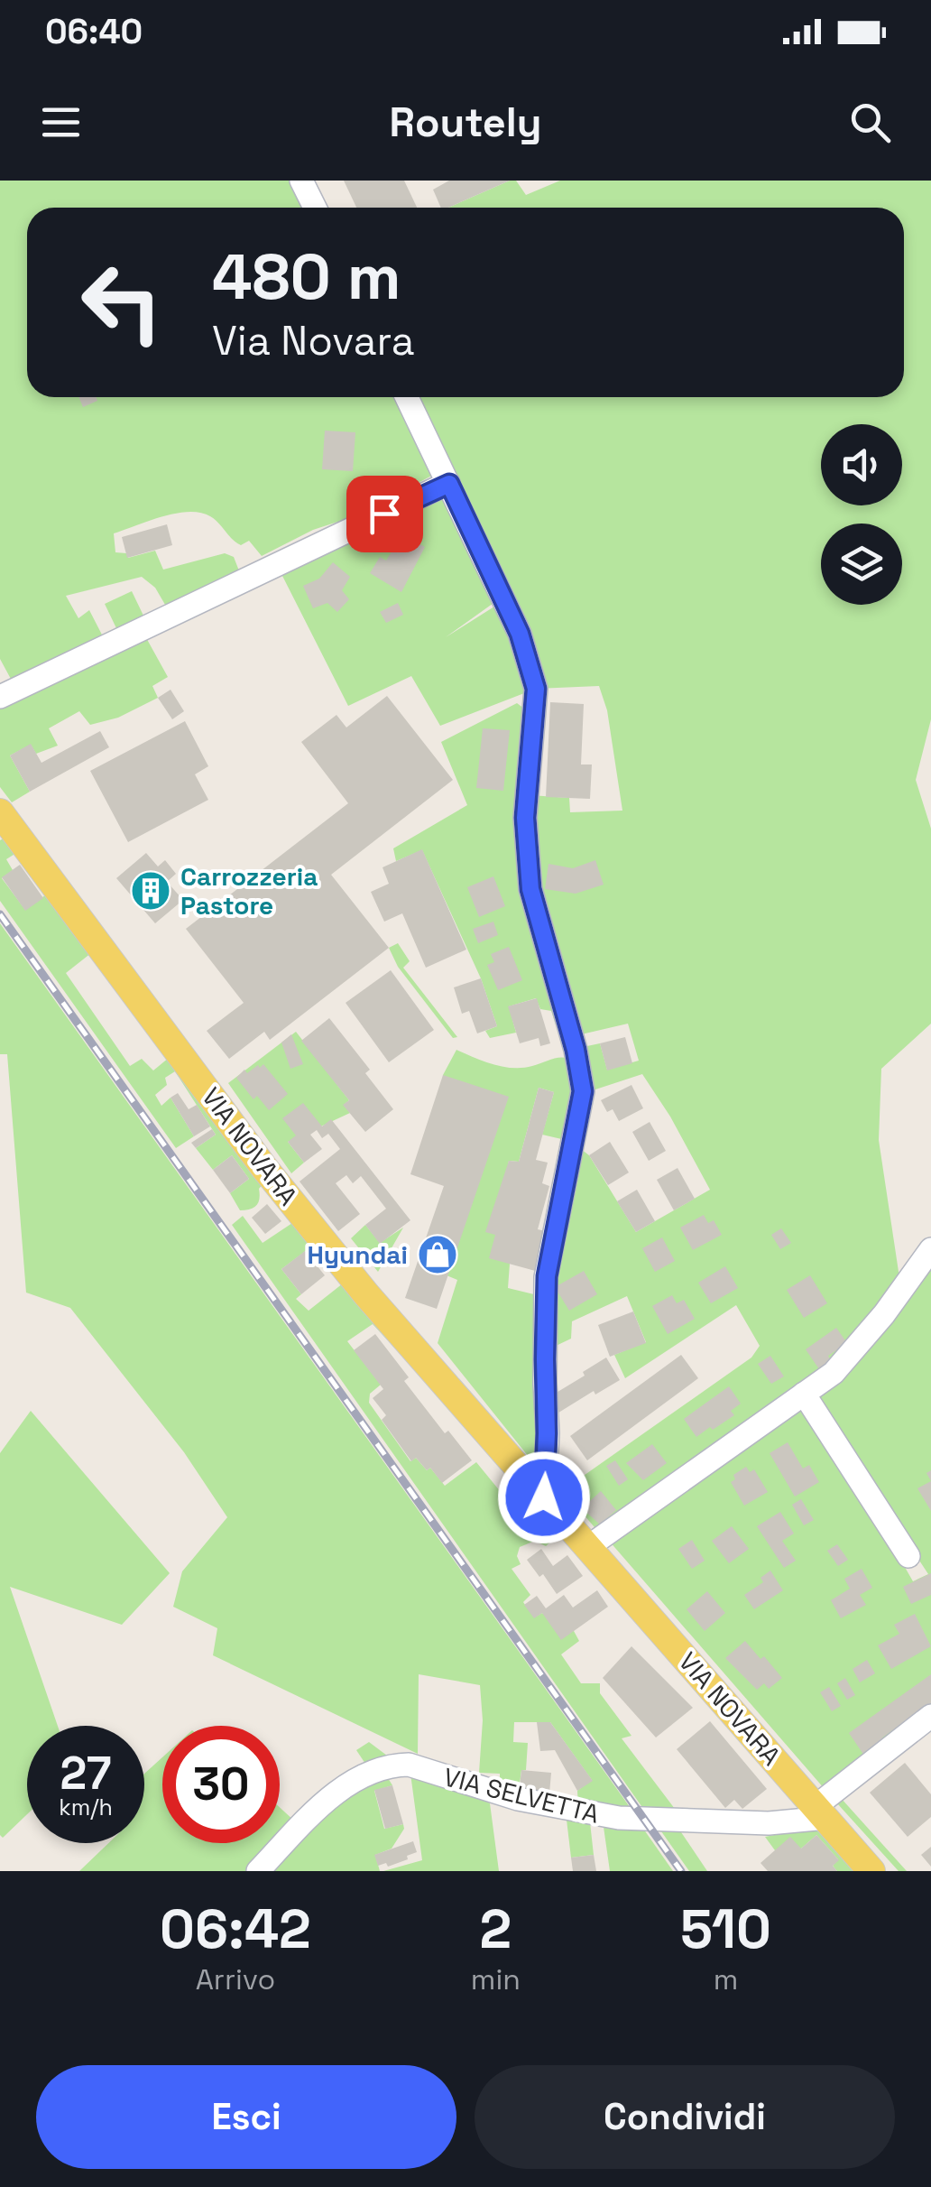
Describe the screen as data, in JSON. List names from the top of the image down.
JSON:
{
  "streets": {
    "main road": ["VIA NOVARA"],
    "street": ["VIA SELVETTA"]
  },
  "crossings": [
    ["VIA NOVARA", "VIA SELVETTA"]
  ],
  "places": {
    "building": ["Carrozzeria Pastore"],
    "shop": ["Hyundai"]
  },
  "page": {
    "status": "06:40",
    "header": "Routely",
    "turn": ["480 m", "Via Novara"],
    "speed": "27 km/h",
    "limit": "30",
    "eta": [
      "06:42",
      "Arrivo",
      "2",
      "min",
      "510",
      "m"
    ],
    "buttons": ["Esci", "Condividi"]
  }
}
